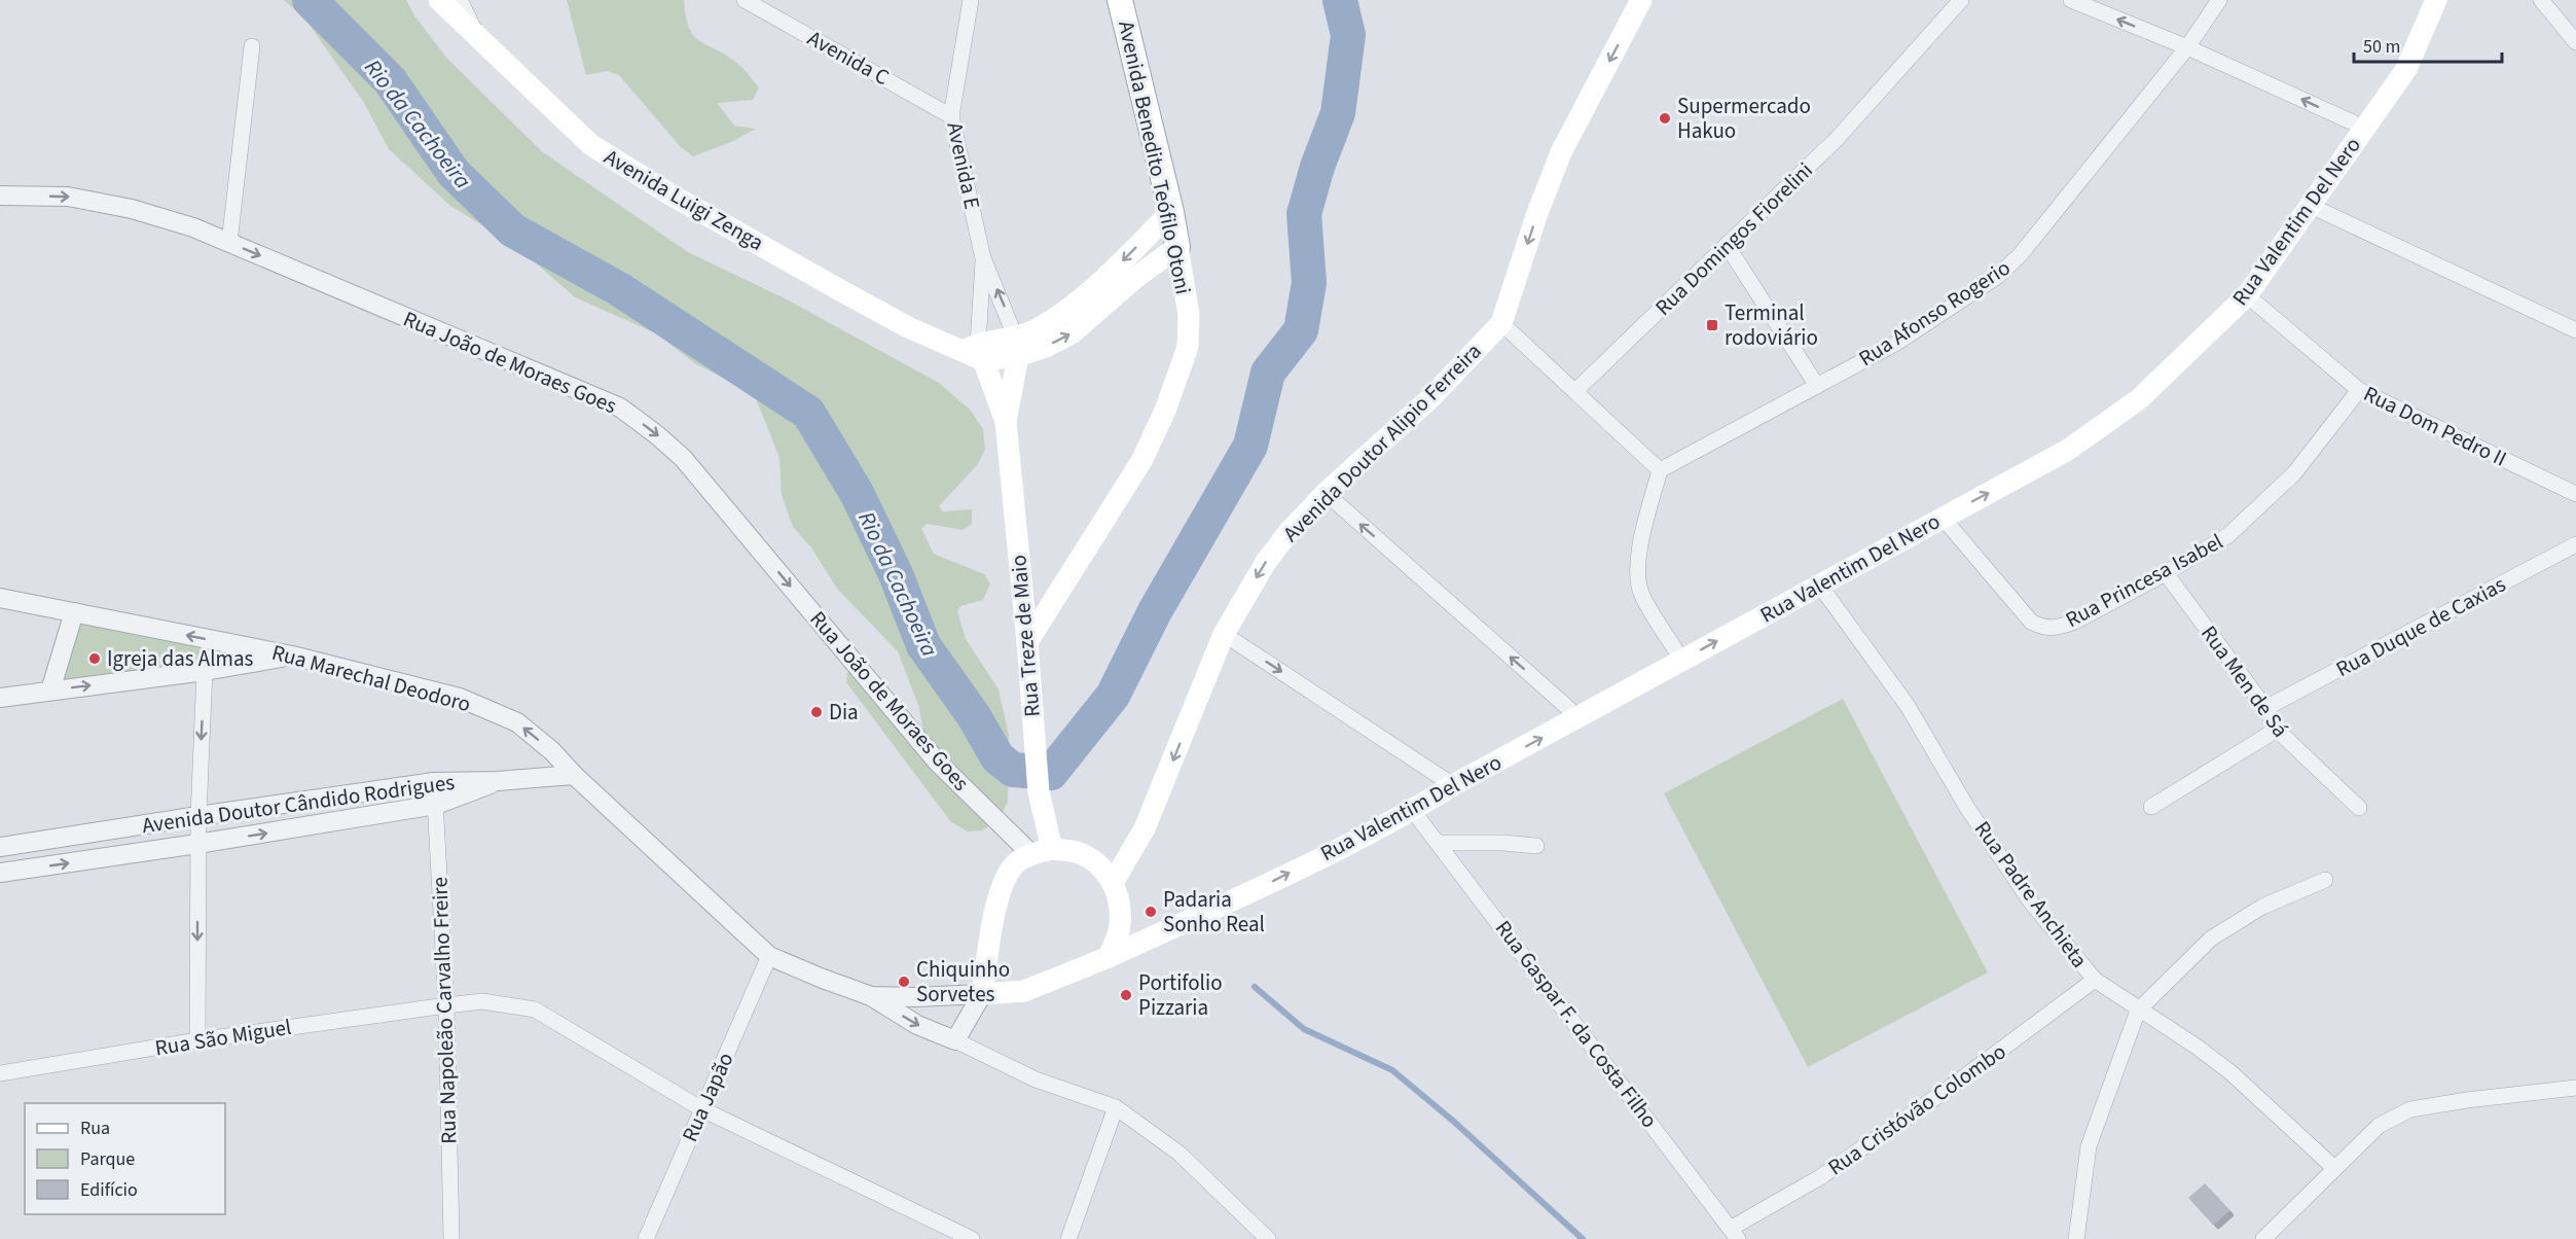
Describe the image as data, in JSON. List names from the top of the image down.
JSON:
{
  "streets": {
    "main road": [
      "Avenida Benedito Teófilo Otoni",
      "Avenida Luigi Zenga",
      "Rua Valentim Del Nero",
      "Avenida Doutor Alipio Ferreira",
      "Rua Treze de Maio"
    ],
    "street": [
      "Avenida C",
      "Avenida E",
      "Rua Domingos Fiorelini",
      "Rua Afonso Rogerio",
      "Rua João de Moraes Goes",
      "Rua Dom Pedro II",
      "Rua Princesa Isabel",
      "Rua Duque de Caxias",
      "Rua Marechal Deodoro",
      "Rua Men de Sá",
      "Avenida Doutor Cândido Rodrigues",
      "Rua Padre Anchieta",
      "Rua Napoleão Carvalho Freire",
      "Rua Gaspar F. da Costa Filho",
      "Rua São Miguel",
      "Rua Japão",
      "Rua Cristóvão Colombo"
    ]
  },
  "crossings": [
    ["Avenida C", "Avenida E"],
    ["Avenida Benedito Teófilo Otoni", "Rua Treze de Maio"],
    ["Avenida E", "Avenida Luigi Zenga"],
    ["Avenida E", "Rua Treze de Maio"],
    ["Avenida Luigi Zenga", "Rua Treze de Maio"],
    ["Rua Valentim Del Nero", "Rua João de Moraes Goes"],
    ["Rua Valentim Del Nero", "Rua Dom Pedro II"],
    ["Rua Valentim Del Nero", "Avenida Doutor Alipio Ferreira"],
    ["Rua Valentim Del Nero", "Rua Princesa Isabel"],
    ["Rua Valentim Del Nero", "Rua Treze de Maio"],
    ["Rua Valentim Del Nero", "Rua Padre Anchieta"],
    ["Rua Valentim Del Nero", "Rua Gaspar F. da Costa Filho"],
    ["Rua João de Moraes Goes", "Avenida Doutor Alipio Ferreira"],
    ["Rua João de Moraes Goes", "Rua Treze de Maio"],
    ["Rua Dom Pedro II", "Rua Princesa Isabel"],
    ["Avenida Doutor Alipio Ferreira", "Rua Treze de Maio"],
    ["Rua Princesa Isabel", "Rua Men de Sá"],
    ["Rua Duque de Caxias", "Rua Men de Sá"],
    ["Avenida Doutor Cândido Rodrigues", "Rua Napoleão Carvalho Freire"],
    ["Rua Padre Anchieta", "Rua Cristóvão Colombo"],
    ["Rua Napoleão Carvalho Freire", "Rua São Miguel"],
    ["Rua Gaspar F. da Costa Filho", "Rua Cristóvão Colombo"],
    ["Rua São Miguel", "Rua Japão"]
  ],
  "one_way": ["Rua Valentim Del Nero", "Rua João de Moraes Goes", "Avenida Doutor Alipio Ferreira"],
  "water": ["Rio da Cachoeira"],
  "places": {
    "other": [
      "Supermercado Hakuo",
      "Igreja das Almas",
      "Dia",
      "Padaria Sonho Real",
      "Chiquinho Sorvetes",
      "Portifolio Pizzaria"
    ],
    "transit": ["Terminal rodoviário"]
  },
  "legend": ["Rua", "Parque", "Edifício"],
  "scale_bar": "50 m"
}
